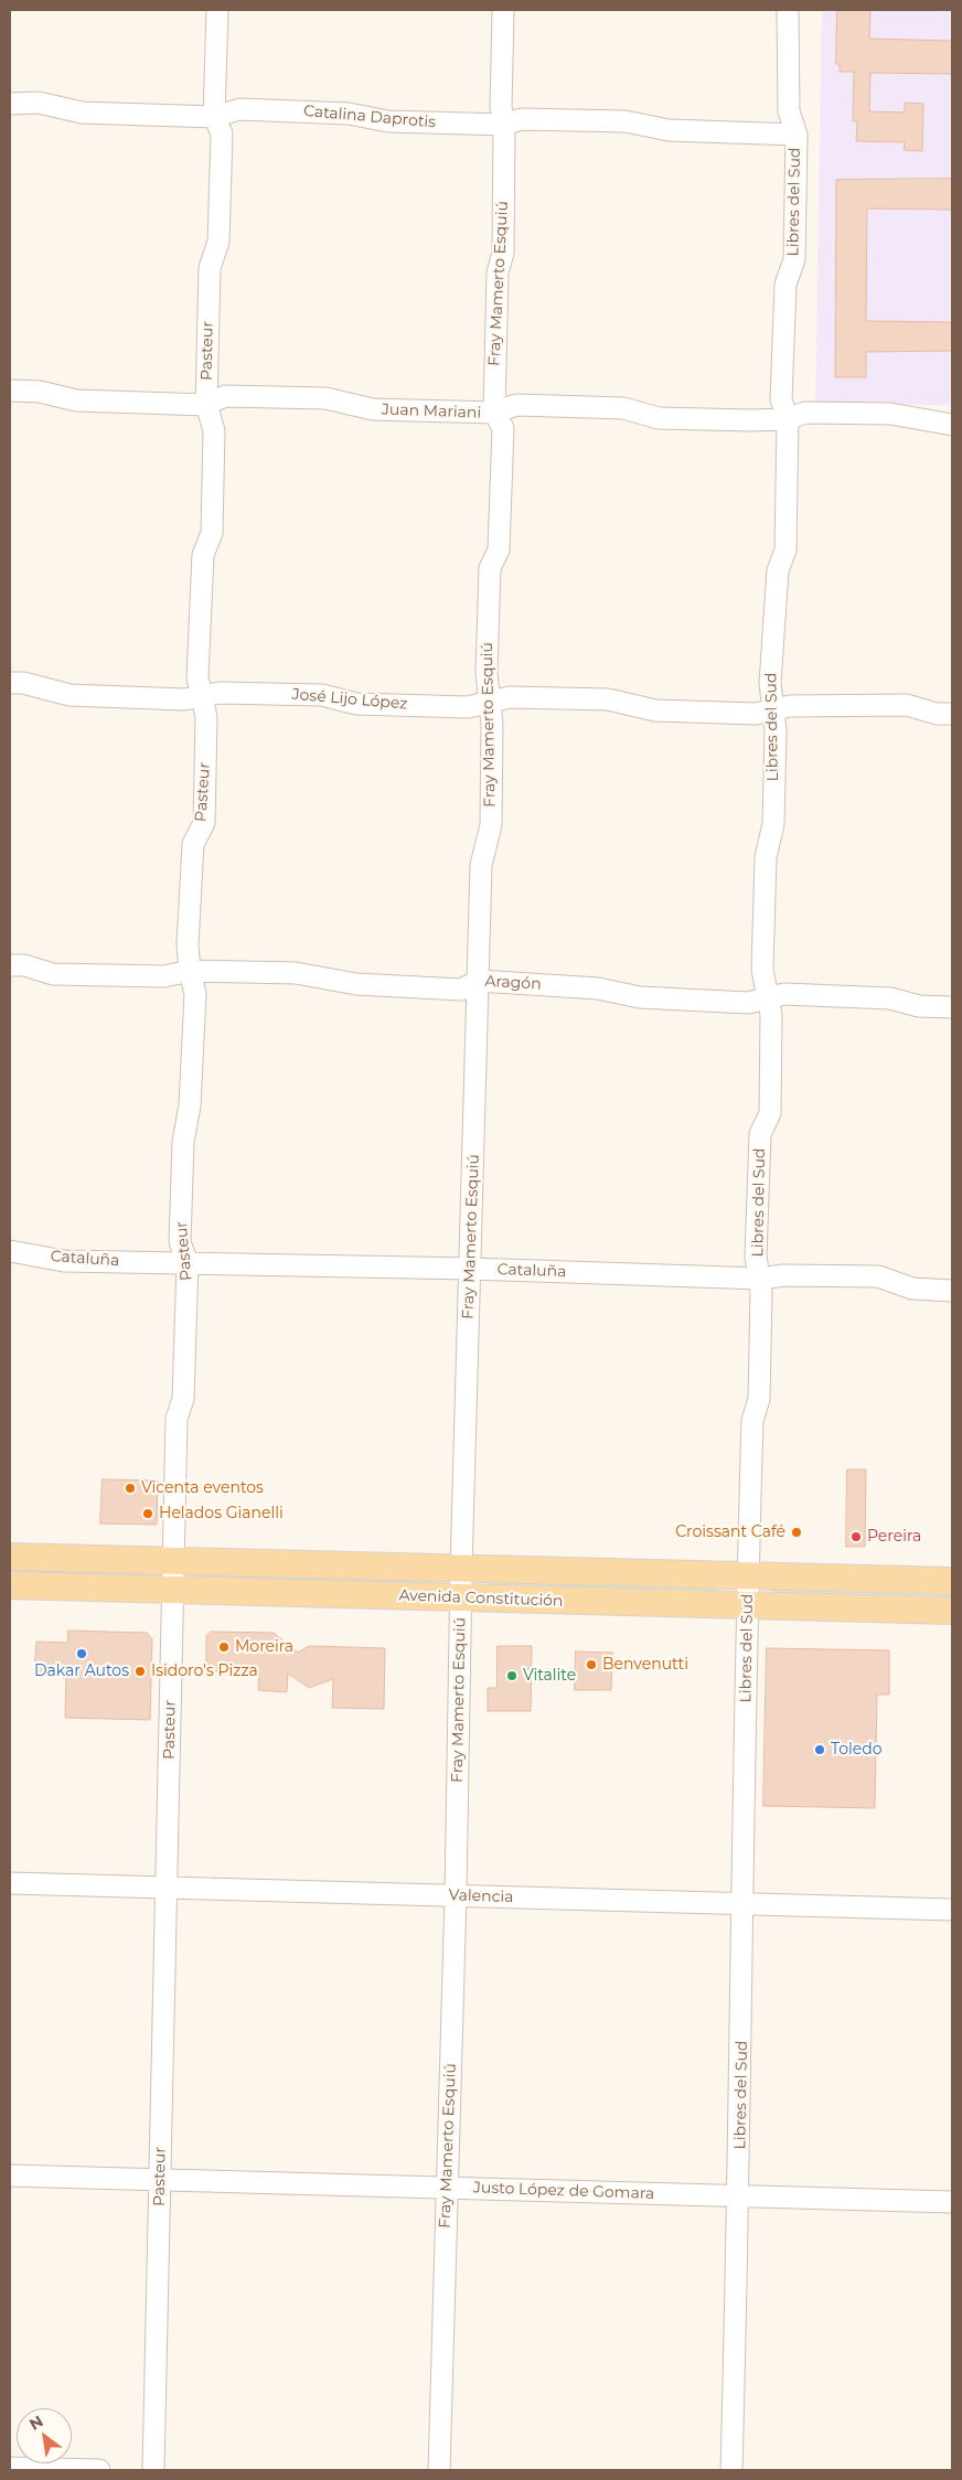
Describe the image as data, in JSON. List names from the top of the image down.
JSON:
{
  "streets": {
    "main road": ["Avenida Constitución"],
    "street": [
      "Catalina Daprotis",
      "Libres del Sud",
      "Fray Mamerto Esquiú",
      "Pasteur",
      "Juan Mariani",
      "José Lijo López",
      "Aragón",
      "Cataluña",
      "Valencia",
      "Justo López de Gomara"
    ]
  },
  "crossings": [
    ["Catalina Daprotis", "Libres del Sud"],
    ["Catalina Daprotis", "Fray Mamerto Esquiú"],
    ["Catalina Daprotis", "Pasteur"],
    ["Libres del Sud", "Juan Mariani"],
    ["Libres del Sud", "José Lijo López"],
    ["Libres del Sud", "Aragón"],
    ["Libres del Sud", "Cataluña"],
    ["Libres del Sud", "Avenida Constitución"],
    ["Libres del Sud", "Valencia"],
    ["Libres del Sud", "Justo López de Gomara"],
    ["Fray Mamerto Esquiú", "Juan Mariani"],
    ["Fray Mamerto Esquiú", "José Lijo López"],
    ["Fray Mamerto Esquiú", "Aragón"],
    ["Fray Mamerto Esquiú", "Cataluña"],
    ["Fray Mamerto Esquiú", "Avenida Constitución"],
    ["Fray Mamerto Esquiú", "Valencia"],
    ["Fray Mamerto Esquiú", "Justo López de Gomara"],
    ["Pasteur", "Juan Mariani"],
    ["Pasteur", "José Lijo López"],
    ["Pasteur", "Aragón"],
    ["Pasteur", "Cataluña"],
    ["Pasteur", "Avenida Constitución"],
    ["Pasteur", "Valencia"],
    ["Pasteur", "Justo López de Gomara"]
  ],
  "places": [
    "Vicenta eventos",
    "Helados Gianelli",
    "Croissant Café",
    "Pereira",
    "Moreira",
    "Dakar Autos",
    "Benvenutti",
    "Isidoro's Pizza",
    "Vitalite",
    "Toledo"
  ],
  "north": "top left"
}
